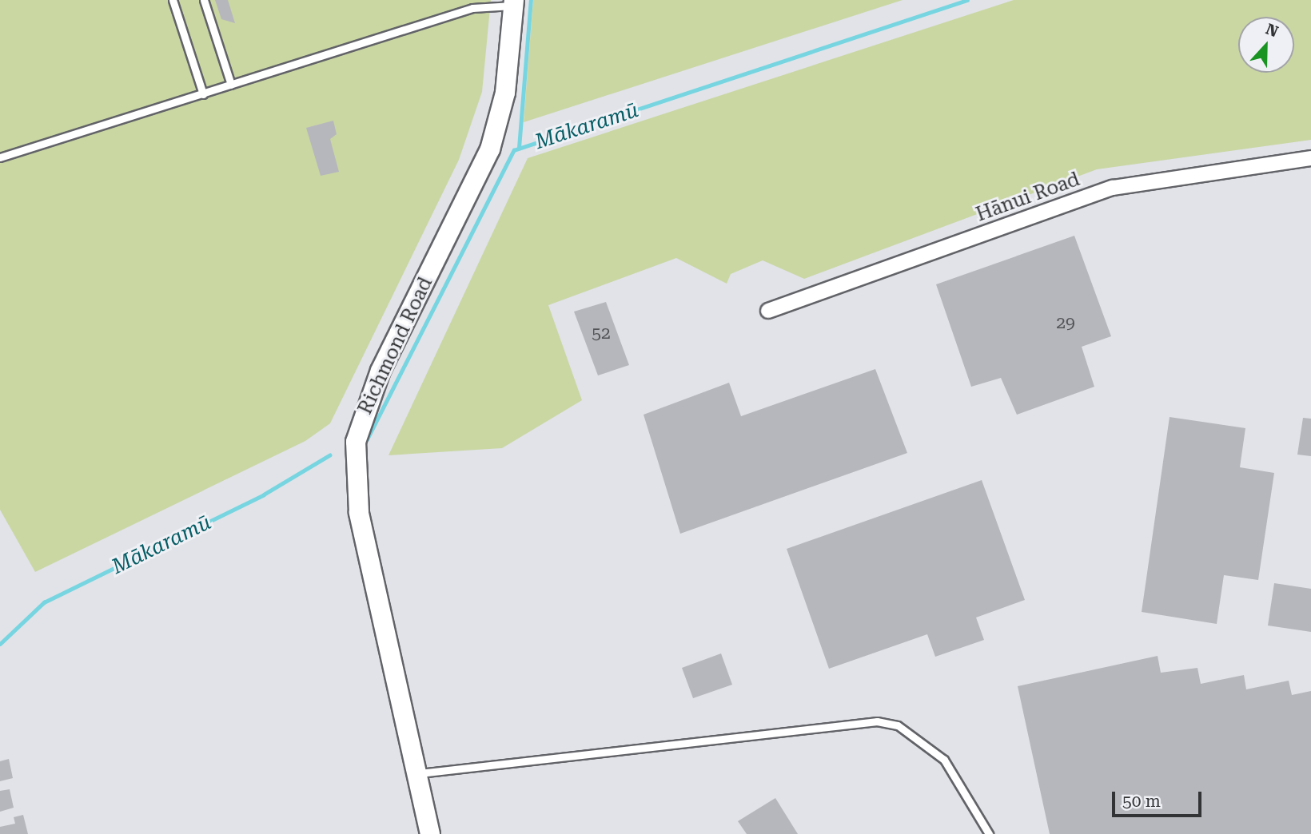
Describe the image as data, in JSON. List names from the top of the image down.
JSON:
{
  "streets": {
    "street": ["Hānui Road", "Richmond Road"]
  },
  "water": ["Mākaramū"],
  "house_numbers": ["29", "52"],
  "scale_bar": "50 m",
  "north": "top"
}
